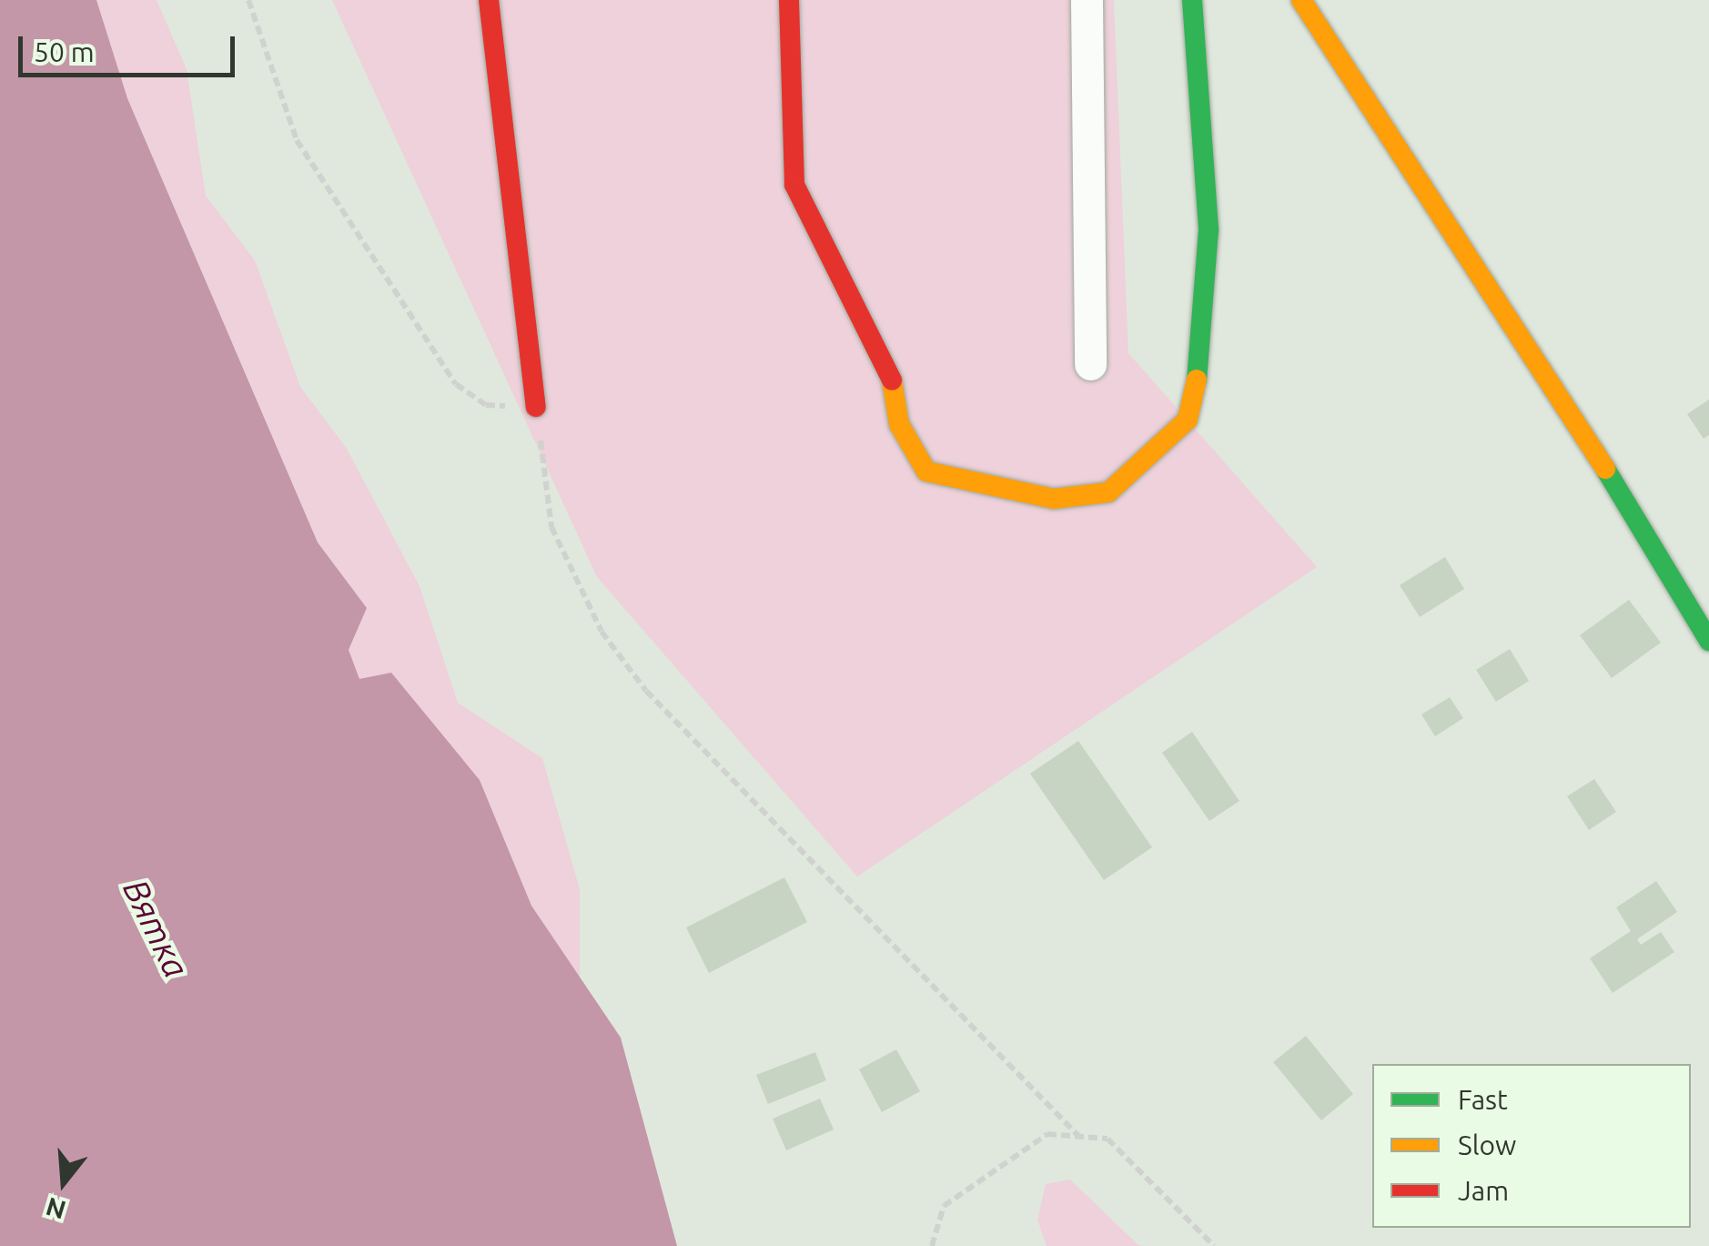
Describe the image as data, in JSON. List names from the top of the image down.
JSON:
{
  "water": ["Вятка"],
  "legend": ["Fast", "Slow", "Jam"],
  "scale_bar": "50 m",
  "north": "bottom"
}
